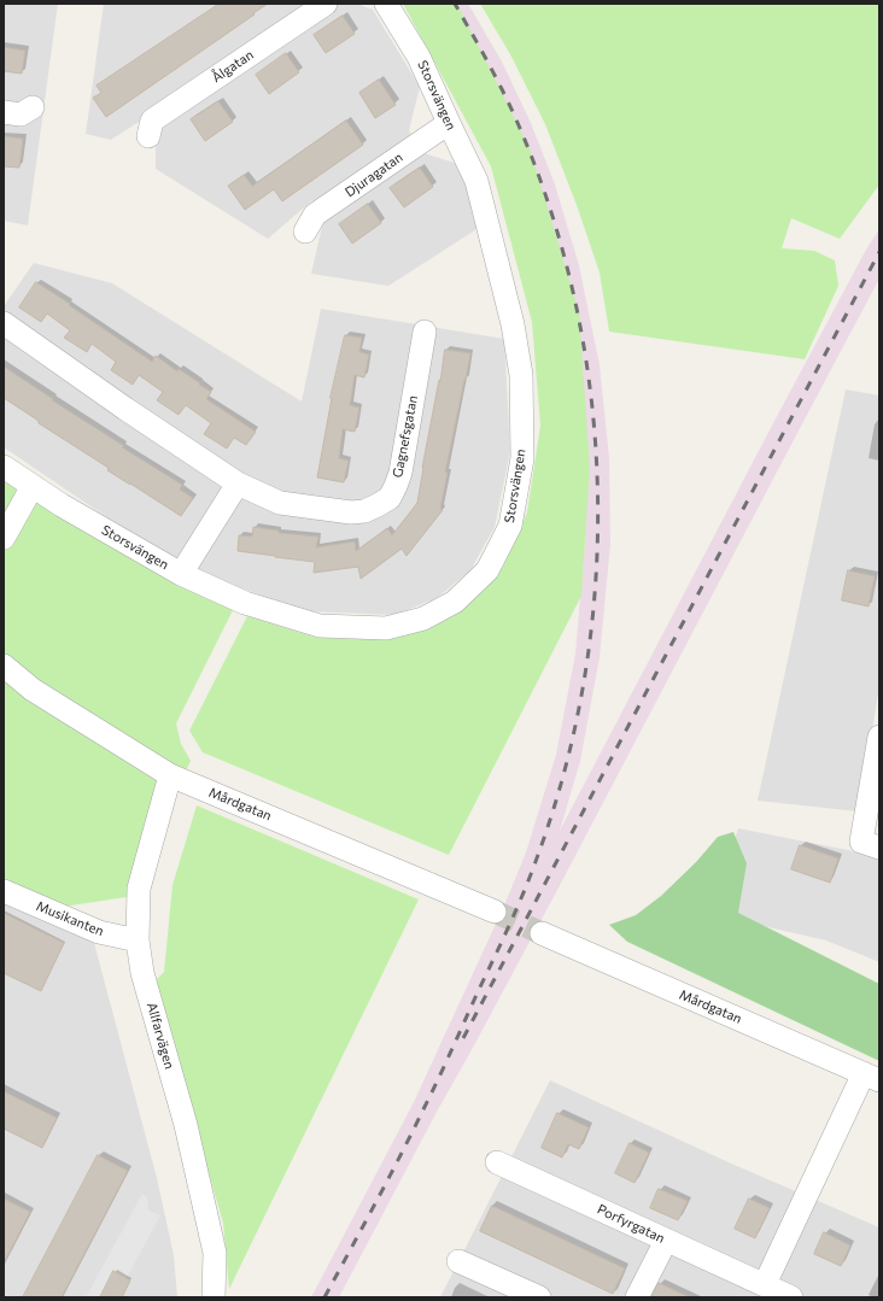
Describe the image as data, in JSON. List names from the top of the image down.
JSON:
{
  "streets": {
    "street": [
      "Ålgatan",
      "Storsvängen",
      "Djuragatan",
      "Gagnefsgatan",
      "Mårdgatan",
      "Musikanten",
      "Allfarvägen",
      "Porfyrgatan"
    ]
  },
  "crossings": [
    ["Storsvängen", "Djuragatan"],
    ["Mårdgatan", "Allfarvägen"],
    ["Musikanten", "Allfarvägen"]
  ]
}
